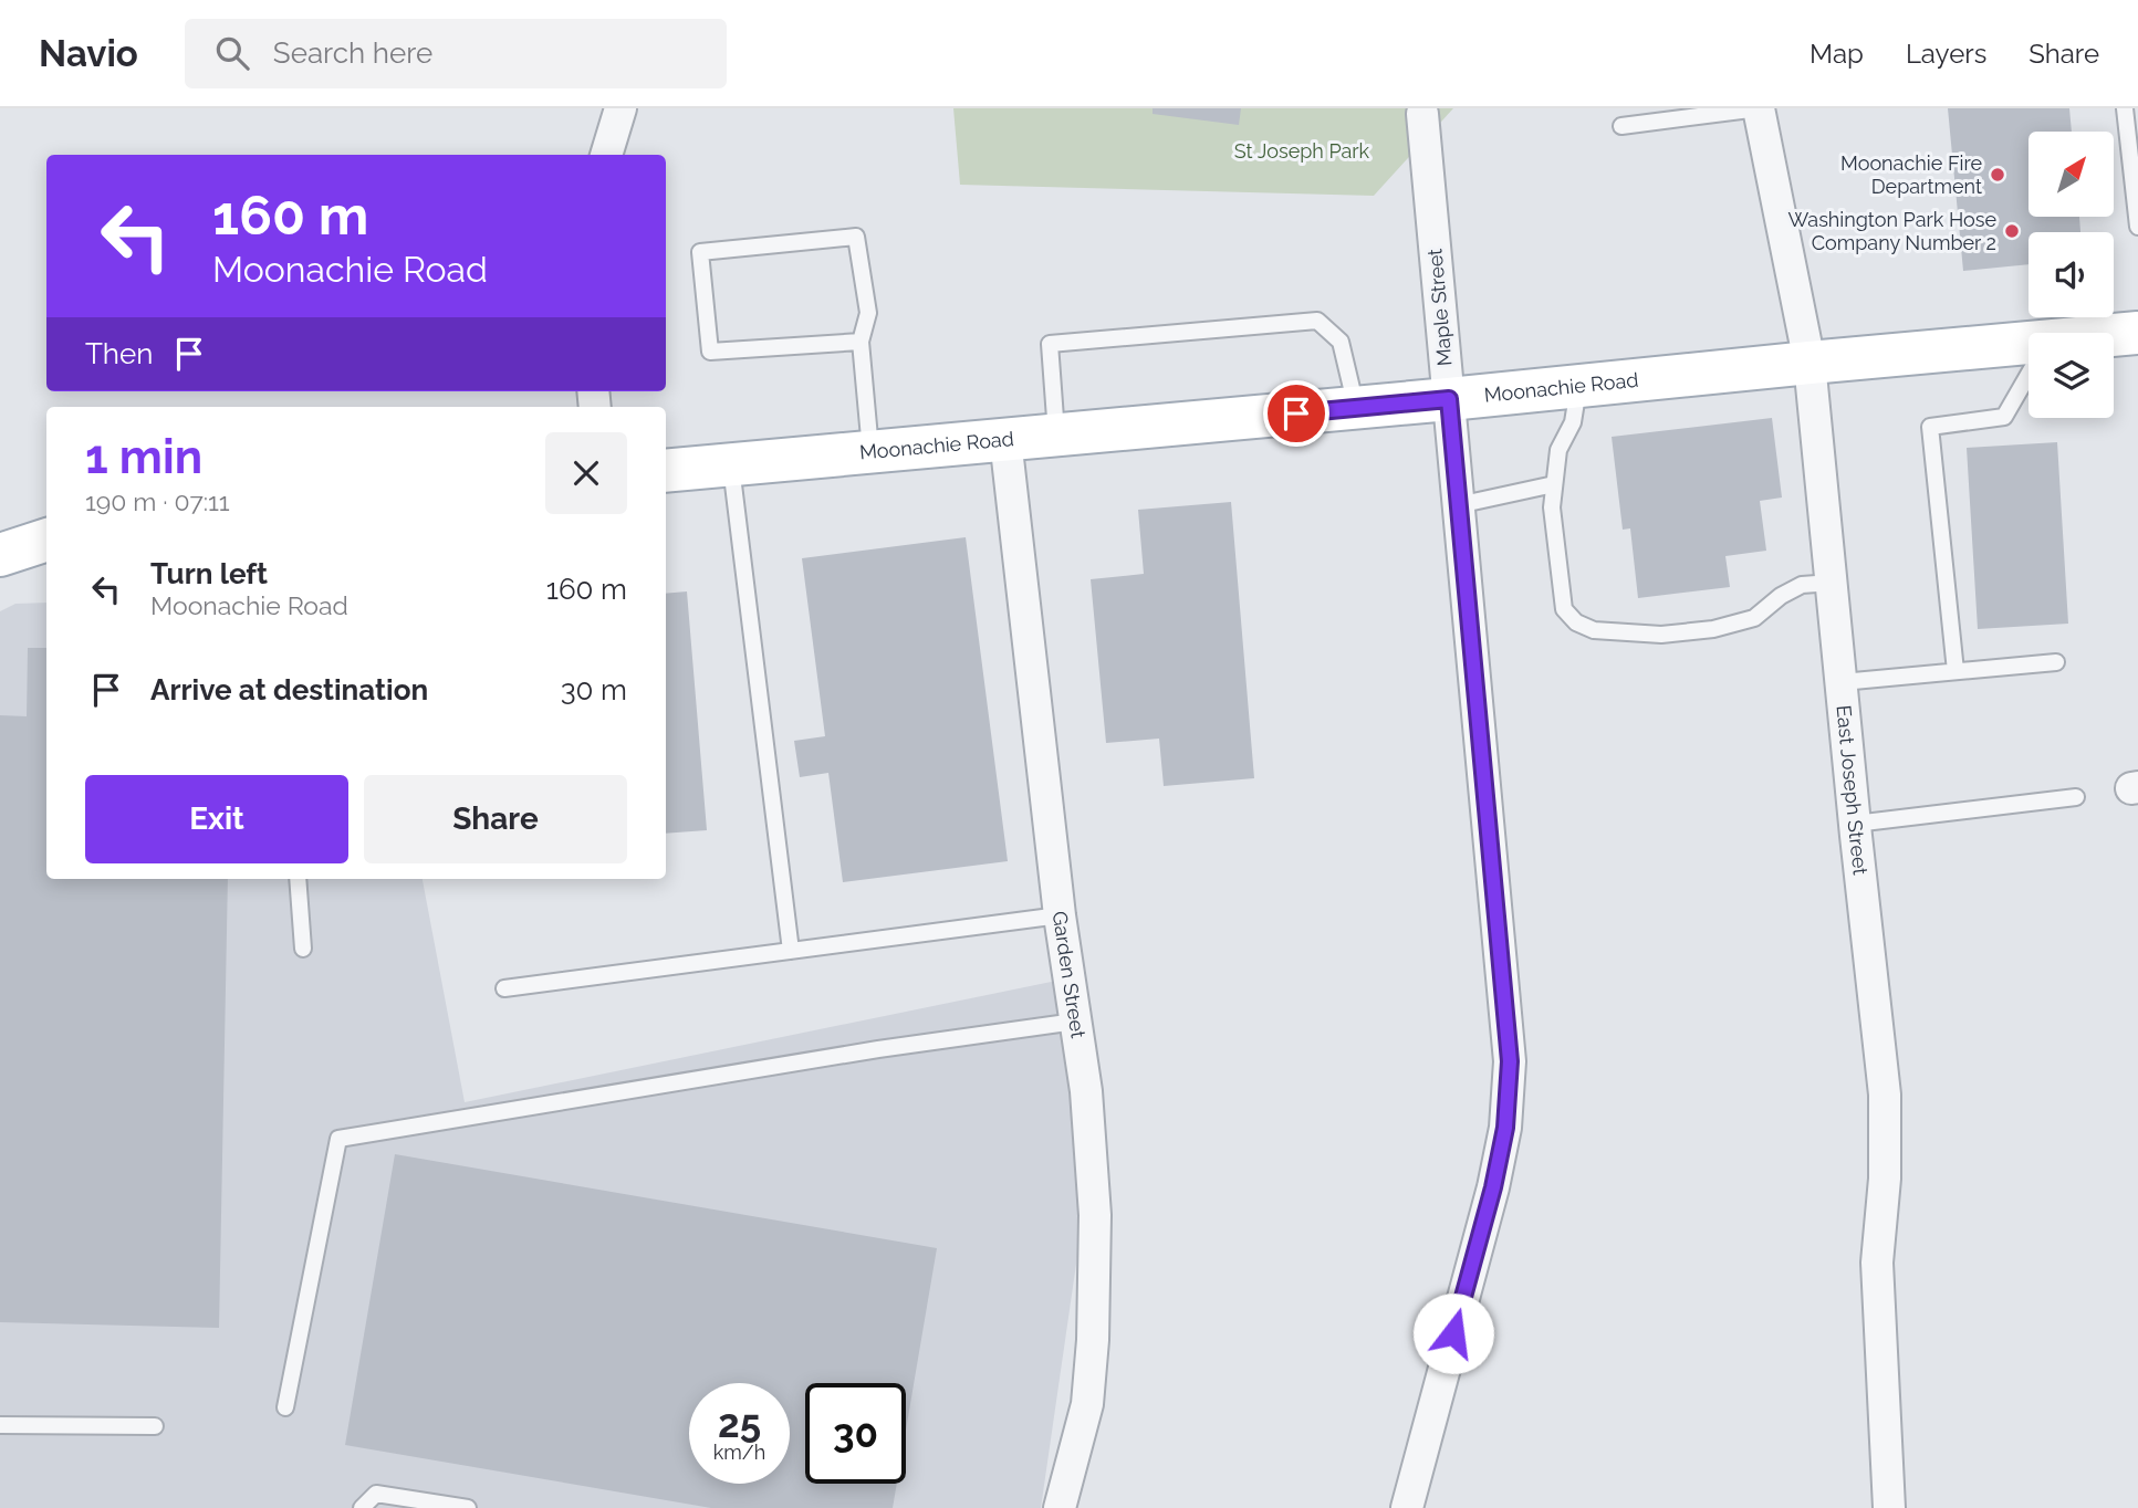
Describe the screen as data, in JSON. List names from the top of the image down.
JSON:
{
  "streets": {
    "main road": ["Moonachie Road"],
    "street": ["Maple Street", "East Joseph Street", "Garden Street"]
  },
  "crossings": [
    ["Maple Street", "Moonachie Road"],
    ["Moonachie Road", "East Joseph Street"],
    ["Moonachie Road", "Garden Street"]
  ],
  "parks": ["St Joseph Park"],
  "places": ["Moonachie Fire Department", "Washington Park Hose Company Number 2"],
  "north": "top right",
  "page": {
    "header": "Navio",
    "search": "Search here",
    "nav": ["Map", "Layers", "Share"],
    "turn": ["160 m", "Moonachie Road"],
    "then": "Then",
    "heading": ["1 min", "190 m · 07:11"],
    "list": [
      {
        "name": "Turn left",
        "note": "Moonachie Road",
        "value": "160 m"
      },
      {
        "name": "Arrive at destination",
        "value": "30 m"
      }
    ],
    "buttons": ["Exit", "Share"],
    "speed": "25 km/h",
    "limit": "30"
  }
}
